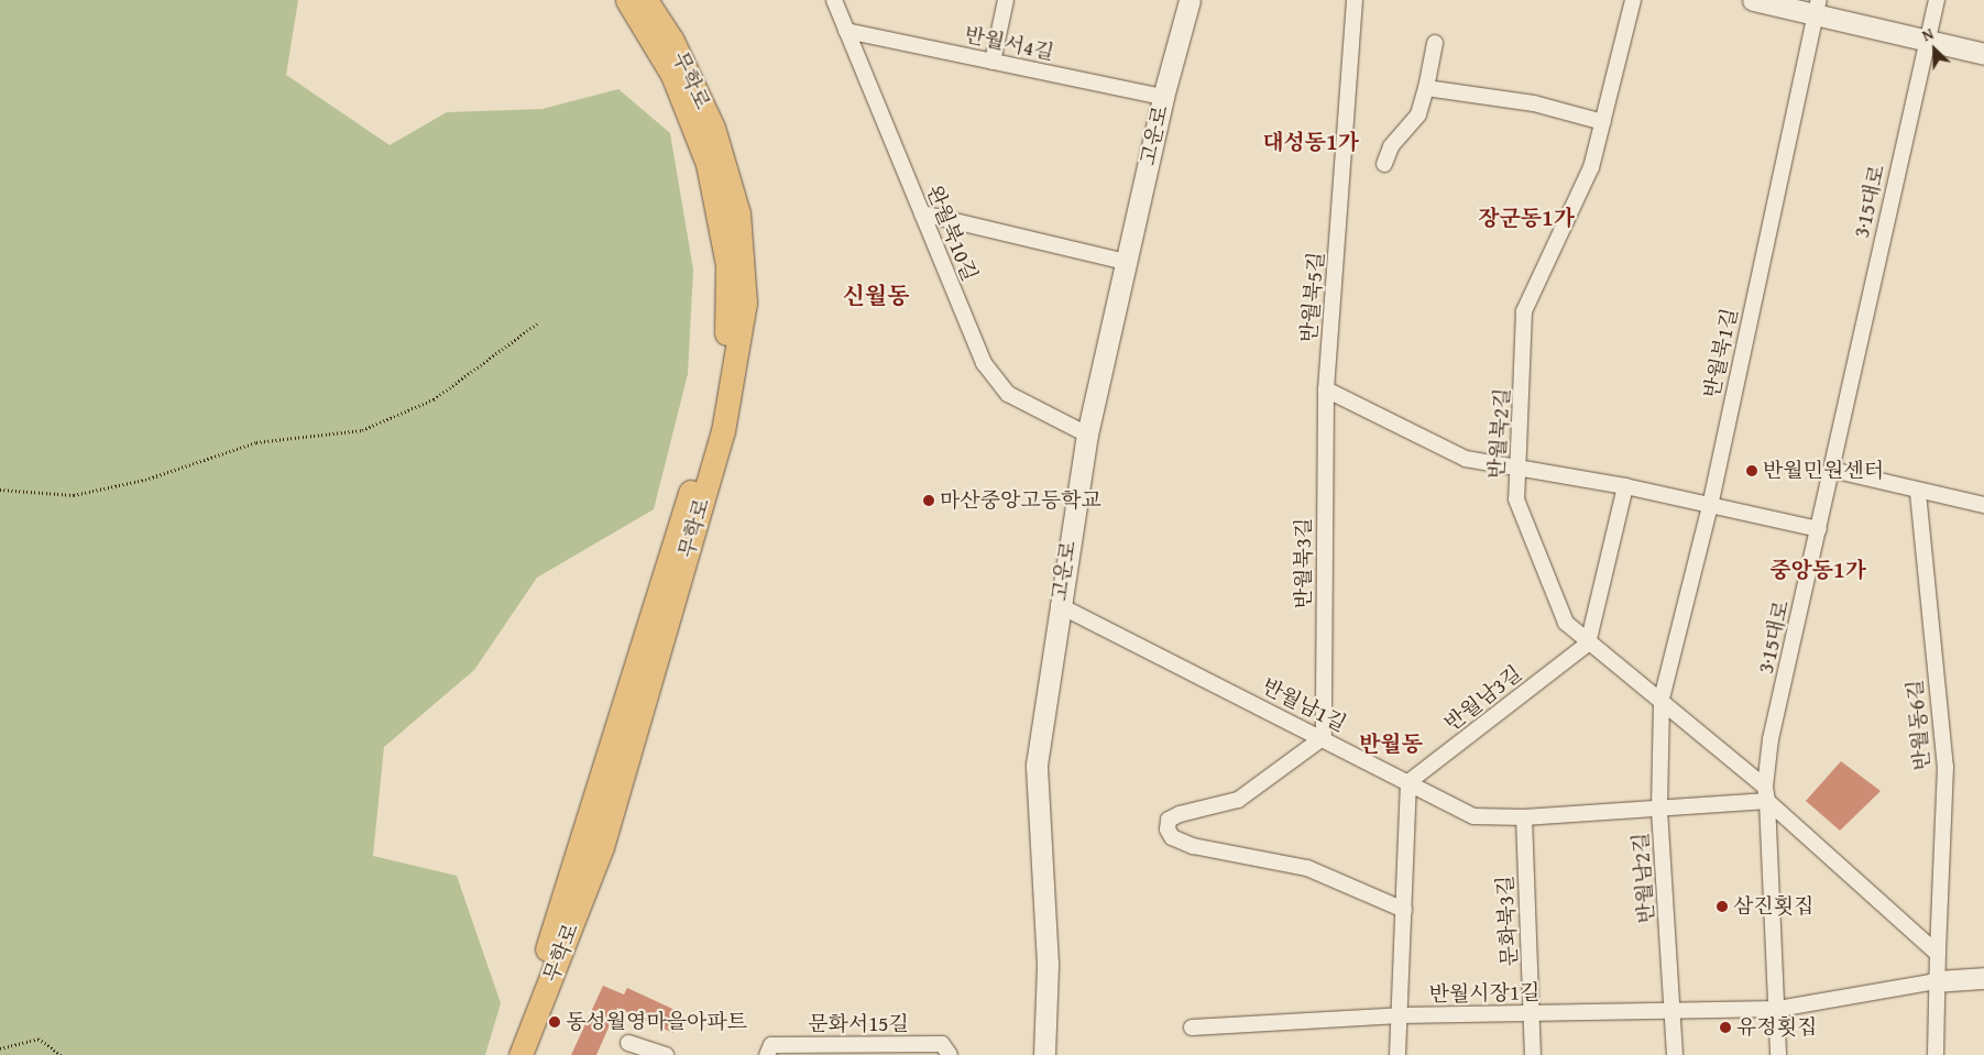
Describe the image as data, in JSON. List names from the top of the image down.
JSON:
{
  "streets": {
    "main road": ["무학로", "고운로"],
    "street": [
      "반월서4길",
      "3·15대로",
      "완월북10길",
      "반월북5길",
      "반월북1길",
      "반월북2길",
      "반월북3길",
      "반월남3길",
      "반월남1길",
      "반월동6길",
      "반월남2길",
      "문화북3길",
      "반월시장1길",
      "문화서15길"
    ]
  },
  "crossings": [
    ["반월서4길", "고운로"],
    ["반월서4길", "완월북10길"],
    ["고운로", "완월북10길"],
    ["고운로", "반월남1길"],
    ["3·15대로", "반월북2길"],
    ["3·15대로", "반월남1길"],
    ["3·15대로", "반월시장1길"],
    ["반월북5길", "반월북3길"],
    ["반월북1길", "반월북2길"],
    ["반월북1길", "반월남2길"],
    ["반월북2길", "반월남3길"],
    ["반월북2길", "반월남1길"],
    ["반월북2길", "반월남2길"],
    ["반월북3길", "반월남1길"],
    ["반월남3길", "반월남1길"],
    ["반월남1길", "반월남2길"],
    ["반월남1길", "문화북3길"],
    ["반월남2길", "반월시장1길"],
    ["문화북3길", "반월시장1길"]
  ],
  "districts": [
    "대성동1가",
    "장군동1가",
    "신월동",
    "중앙동1가",
    "반월동"
  ],
  "places": [
    "반월민원센터",
    "마산중앙고등학교",
    "삼진횟집",
    "동성월영마을아파트",
    "유정횟집"
  ],
  "north": "top left"
}
